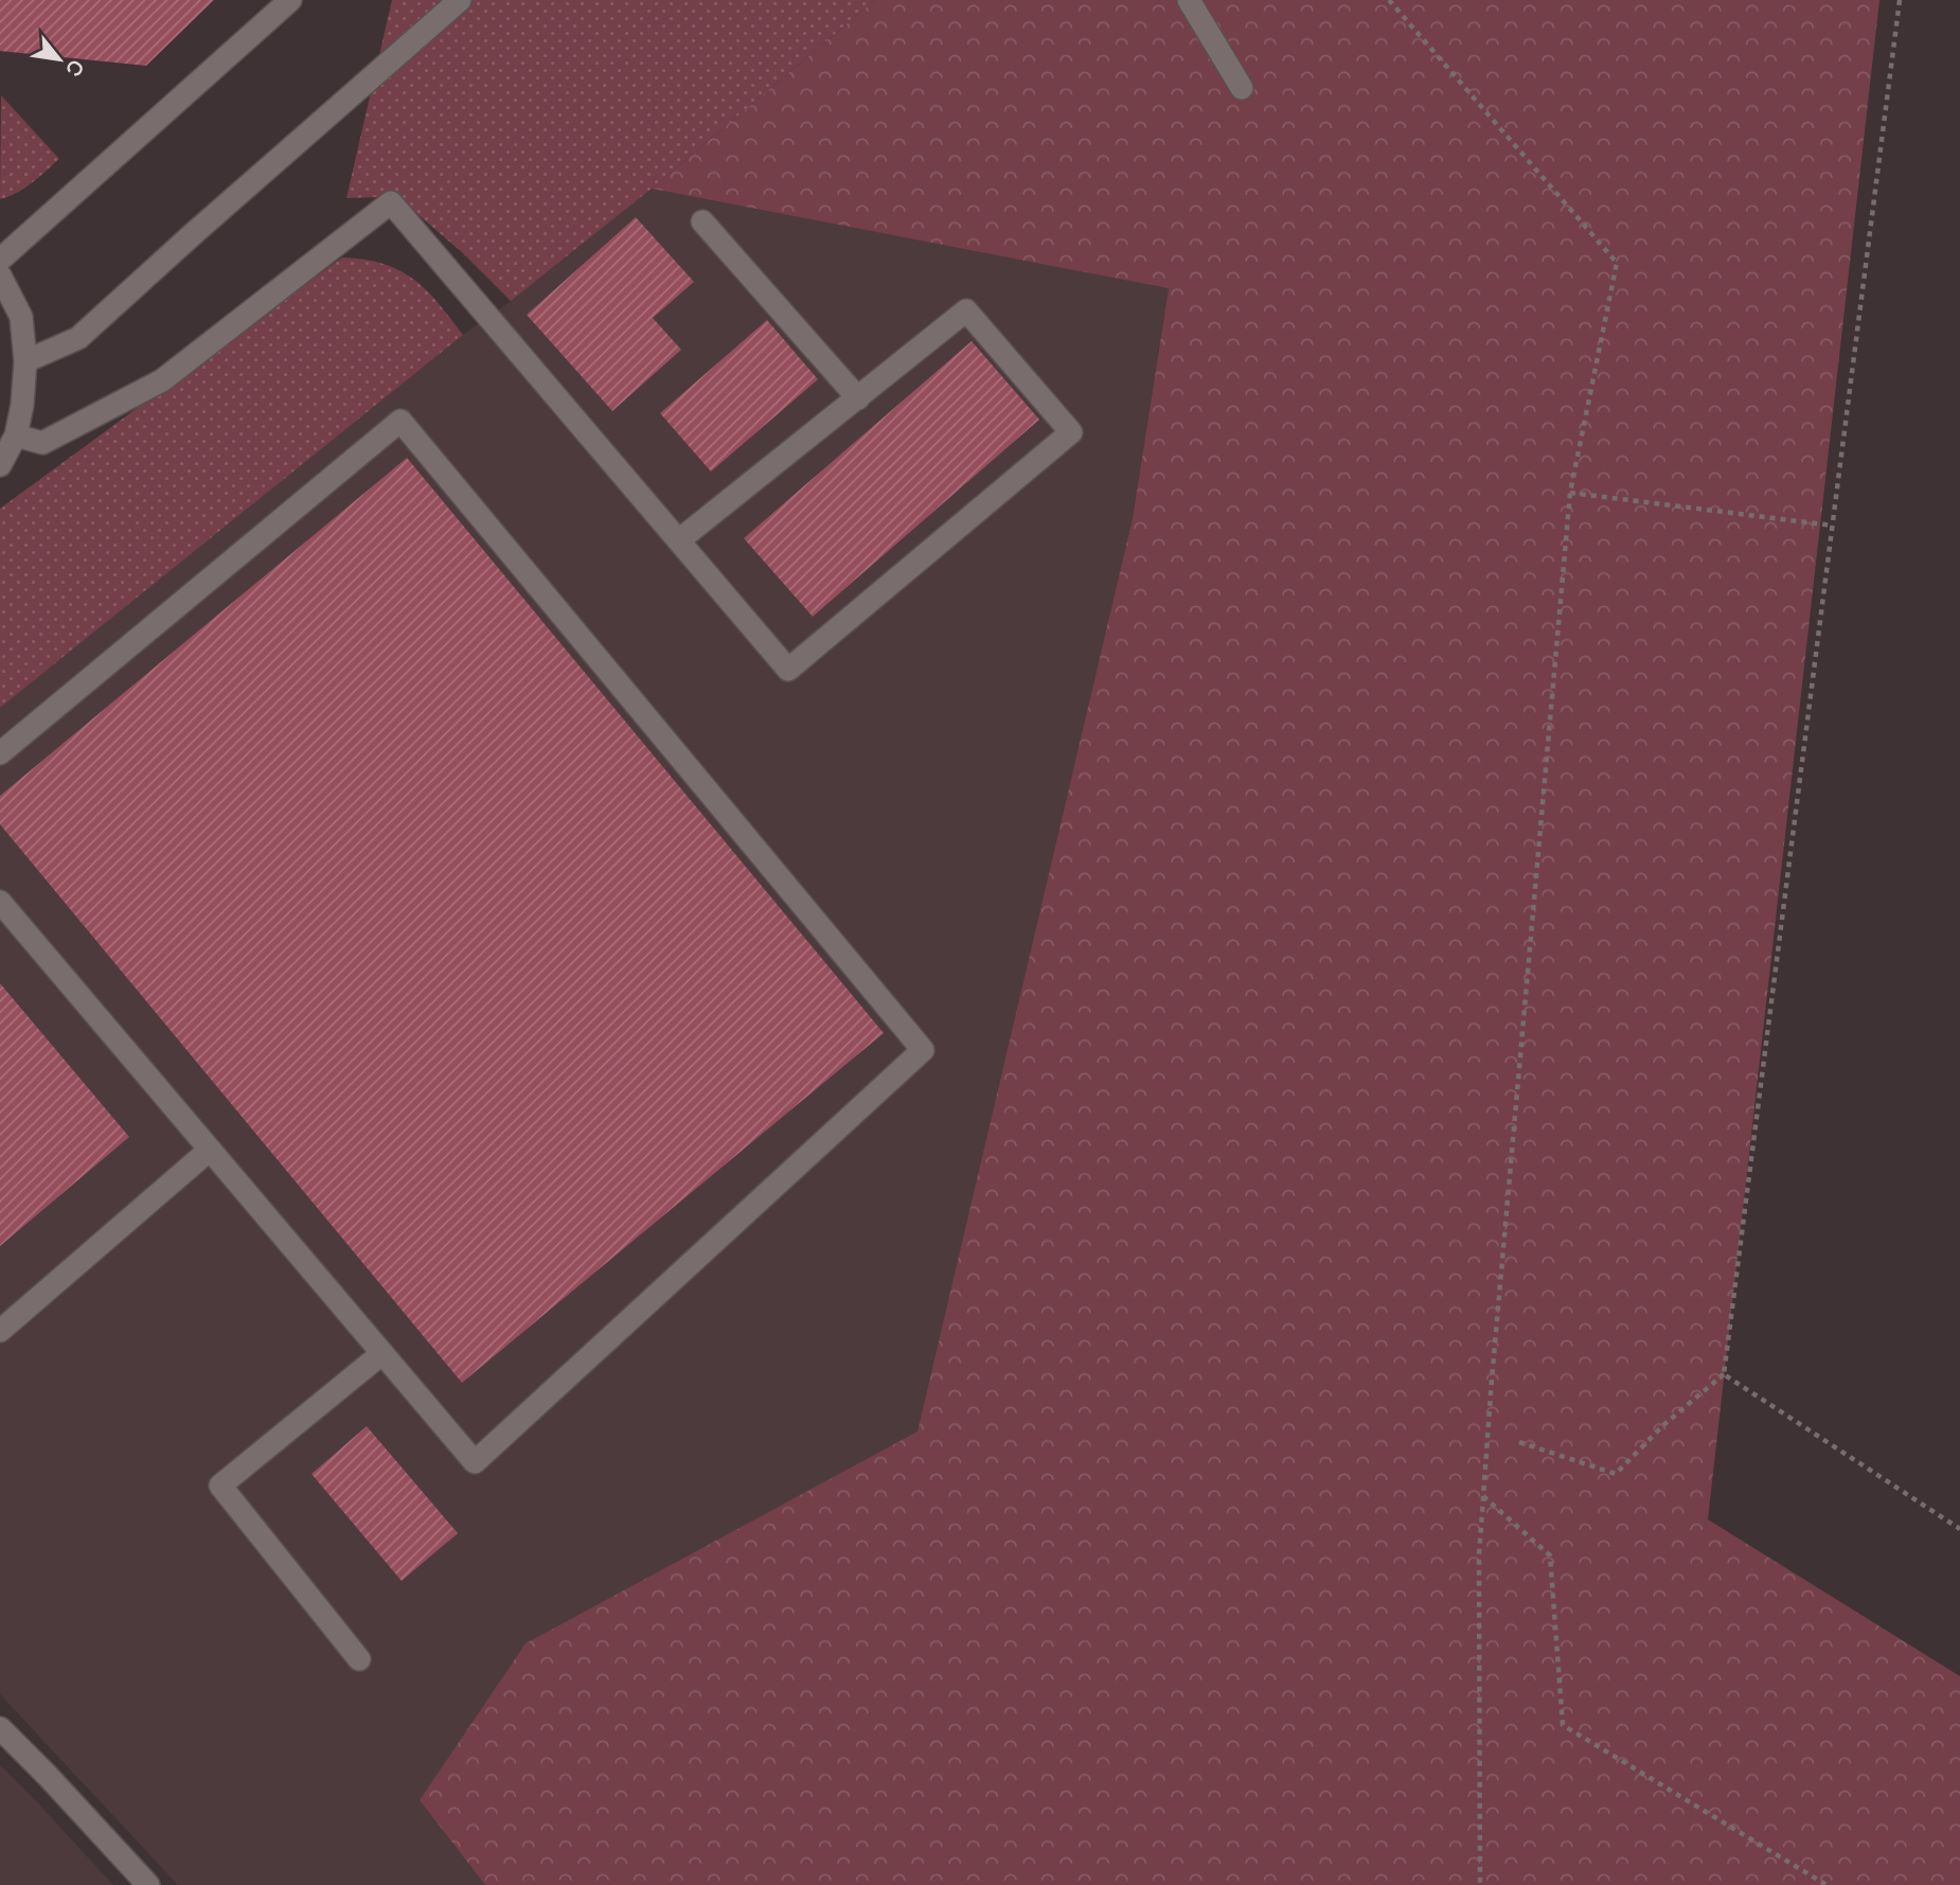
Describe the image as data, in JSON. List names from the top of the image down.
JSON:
{
  "north": "bottom right"
}
